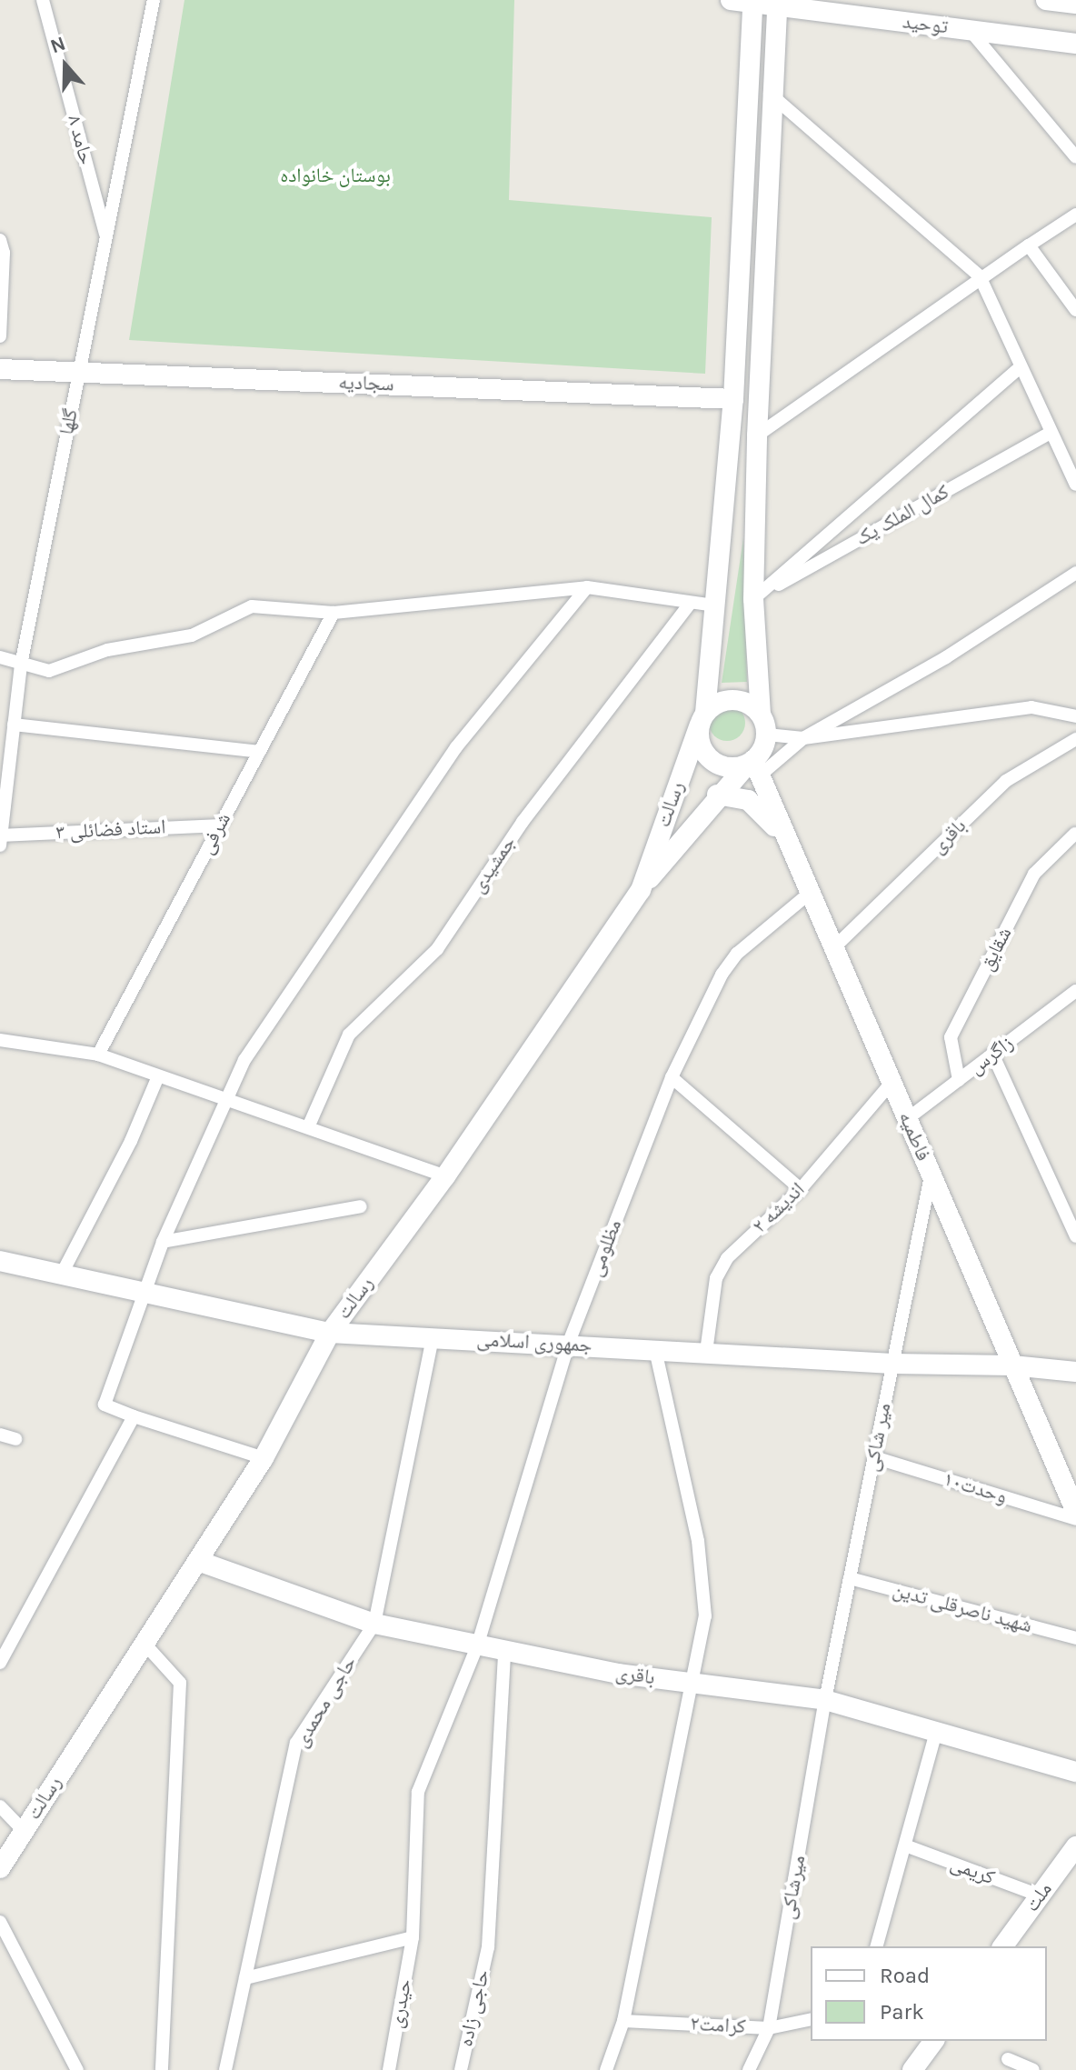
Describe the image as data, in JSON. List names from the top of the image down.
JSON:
{
  "streets": {
    "street": [
      "توحید",
      "حامد ۸",
      "سجادیه",
      "گلها",
      "کمال الملک یک",
      "رسالت",
      "استاد فضائلی ۳",
      "شرفی",
      "باقری",
      "جمشیدی",
      "شقایق",
      "زاگرس",
      "فاطمیه",
      "اندیشه ۲",
      "مظلومی",
      "جمهوری اسلامی",
      "میر شاکی",
      "وحدت۱۰",
      "شهید ناصرقلی تدین",
      "حاجی محمدی",
      "کریمی",
      "میرشاکی",
      "ملت",
      "حیدری",
      "حاجی زاده",
      "کرامت۲"
    ]
  },
  "crossings": [
    ["حامد ۸", "گلها"],
    ["سجادیه", "گلها"],
    ["گلها", "استاد فضائلی ۳"],
    ["رسالت", "باقری"],
    ["رسالت", "فاطمیه"],
    ["رسالت", "جمهوری اسلامی"],
    ["استاد فضائلی ۳", "شرفی"],
    ["باقری", "فاطمیه"],
    ["باقری", "مظلومی"],
    ["باقری", "میر شاکی"],
    ["باقری", "حاجی محمدی"],
    ["باقری", "میرشاکی"],
    ["باقری", "حیدری"],
    ["باقری", "حاجی زاده"],
    ["شقایق", "زاگرس"],
    ["زاگرس", "فاطمیه"],
    ["فاطمیه", "اندیشه ۲"],
    ["فاطمیه", "مظلومی"],
    ["فاطمیه", "جمهوری اسلامی"],
    ["فاطمیه", "میر شاکی"],
    ["اندیشه ۲", "جمهوری اسلامی"],
    ["مظلومی", "جمهوری اسلامی"],
    ["مظلومی", "حیدری"],
    ["جمهوری اسلامی", "میر شاکی"],
    ["جمهوری اسلامی", "حاجی محمدی"],
    ["میر شاکی", "وحدت۱۰"],
    ["میر شاکی", "شهید ناصرقلی تدین"],
    ["میر شاکی", "میرشاکی"],
    ["کریمی", "ملت"],
    ["میرشاکی", "کرامت۲"]
  ],
  "parks": ["بوستان خانواده"],
  "legend": ["Road", "Park"],
  "north": "top"
}
